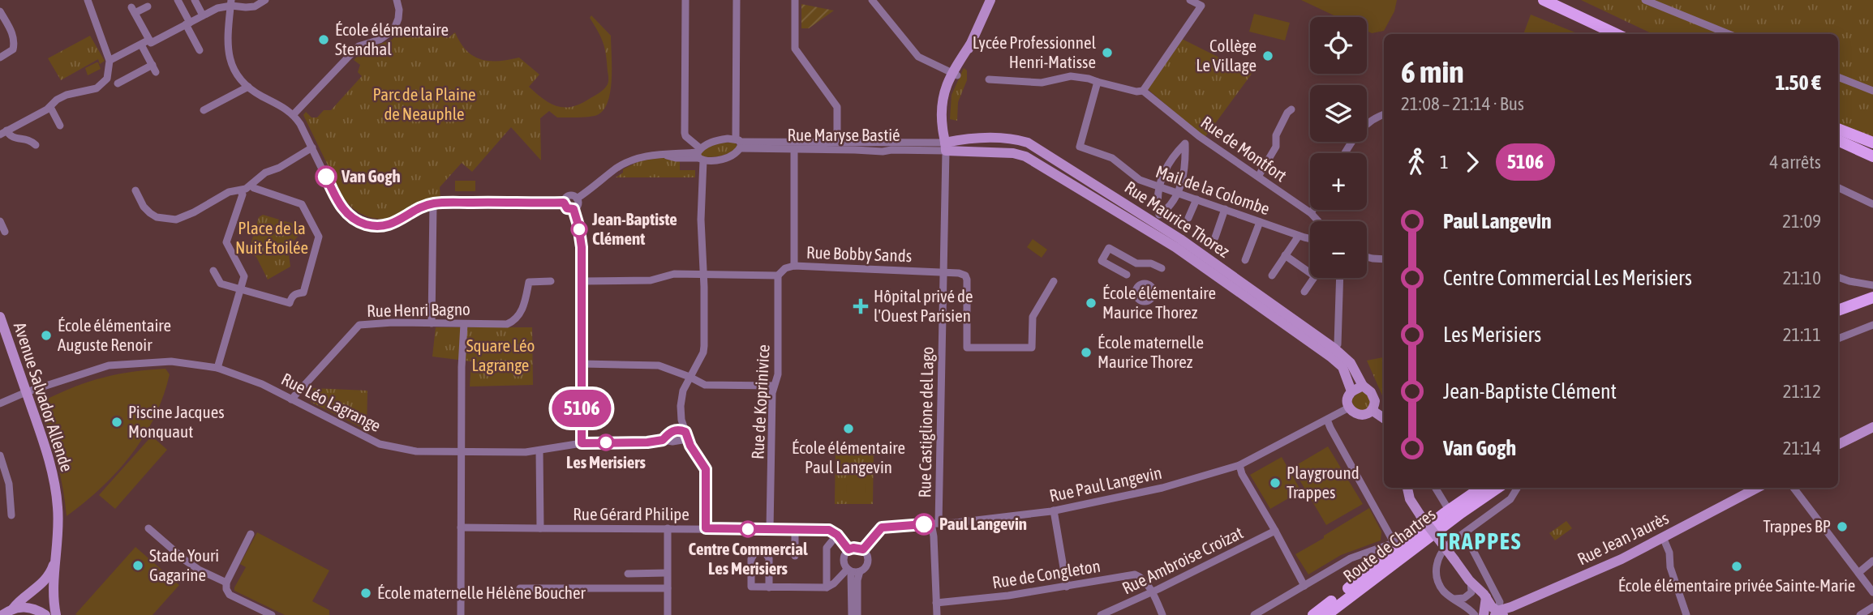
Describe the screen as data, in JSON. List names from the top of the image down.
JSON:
{
  "streets": {
    "main road": [
      "Rue Maurice Thorez",
      "Avenue Salvador Allende",
      "Rue Jean Jaurès",
      "Route de Chartres"
    ],
    "street": [
      "Rue Maryse Bastié",
      "Rue de Montfort",
      "Mail de la Colombe",
      "Rue Bobby Sands",
      "Rue Henri Bagno",
      "Rue de Koprinivice",
      "Rue Léo Lagrange",
      "Rue Castiglione del Lago",
      "Rue Paul Langevin",
      "Rue Gérard Philipe",
      "Rue Ambroise Croizat",
      "Rue de Congleton"
    ]
  },
  "crossings": [
    ["Rue Maryse Bastié", "Rue Maurice Thorez"],
    ["Rue Maryse Bastié", "Rue Castiglione del Lago"],
    ["Rue Maurice Thorez", "Rue Castiglione del Lago"],
    ["Rue Maurice Thorez", "Rue Paul Langevin"],
    ["Rue Bobby Sands", "Rue de Koprinivice"],
    ["Rue Bobby Sands", "Rue Castiglione del Lago"],
    ["Rue Henri Bagno", "Rue Léo Lagrange"],
    ["Avenue Salvador Allende", "Rue Léo Lagrange"],
    ["Rue de Koprinivice", "Rue Gérard Philipe"],
    ["Rue Castiglione del Lago", "Rue Paul Langevin"],
    ["Rue Castiglione del Lago", "Rue de Congleton"],
    ["Rue Ambroise Croizat", "Rue de Congleton"]
  ],
  "districts": ["TRAPPES"],
  "parks": ["Parc de la Plaine de Neauphle", "Place de la Nuit Étoilée", "Square Léo Lagrange"],
  "places": {
    "other": [
      "École élémentaire Stendhal",
      "Lycée Professionnel Henri-Matisse",
      "Collège Le Village",
      "Van Gogh",
      "Jean-Baptiste Clément",
      "École élémentaire Maurice Thorez",
      "École élémentaire Auguste Renoir",
      "École maternelle Maurice Thorez",
      "Piscine Jacques Monquaut",
      "École élémentaire Paul Langevin",
      "Les Merisiers",
      "Playground Trappes",
      "Paul Langevin",
      "Trappes BP",
      "Centre Commercial Les Merisiers",
      "Stade Youri Gagarine",
      "École élémentaire privée Sainte-Marie",
      "École maternelle Hélène Boucher"
    ],
    "health": ["Hôpital privé de l'Ouest Parisien"]
  },
  "lines": ["bus line 5106"],
  "page": {
    "on_map": "5106",
    "map_buttons": ["+", "−"],
    "heading": ["6 min", "21:08 – 21:14 · Bus", "1.50 €"],
    "legs": ["1", "5106", "4 arrêts"],
    "list": [
      {
        "name": "Paul Langevin",
        "value": "21:09"
      },
      {
        "name": "Centre Commercial Les Merisiers",
        "value": "21:10"
      },
      {
        "name": "Les Merisiers",
        "value": "21:11"
      },
      {
        "name": "Jean-Baptiste Clément",
        "value": "21:12"
      },
      {
        "name": "Van Gogh",
        "value": "21:14"
      }
    ]
  }
}
